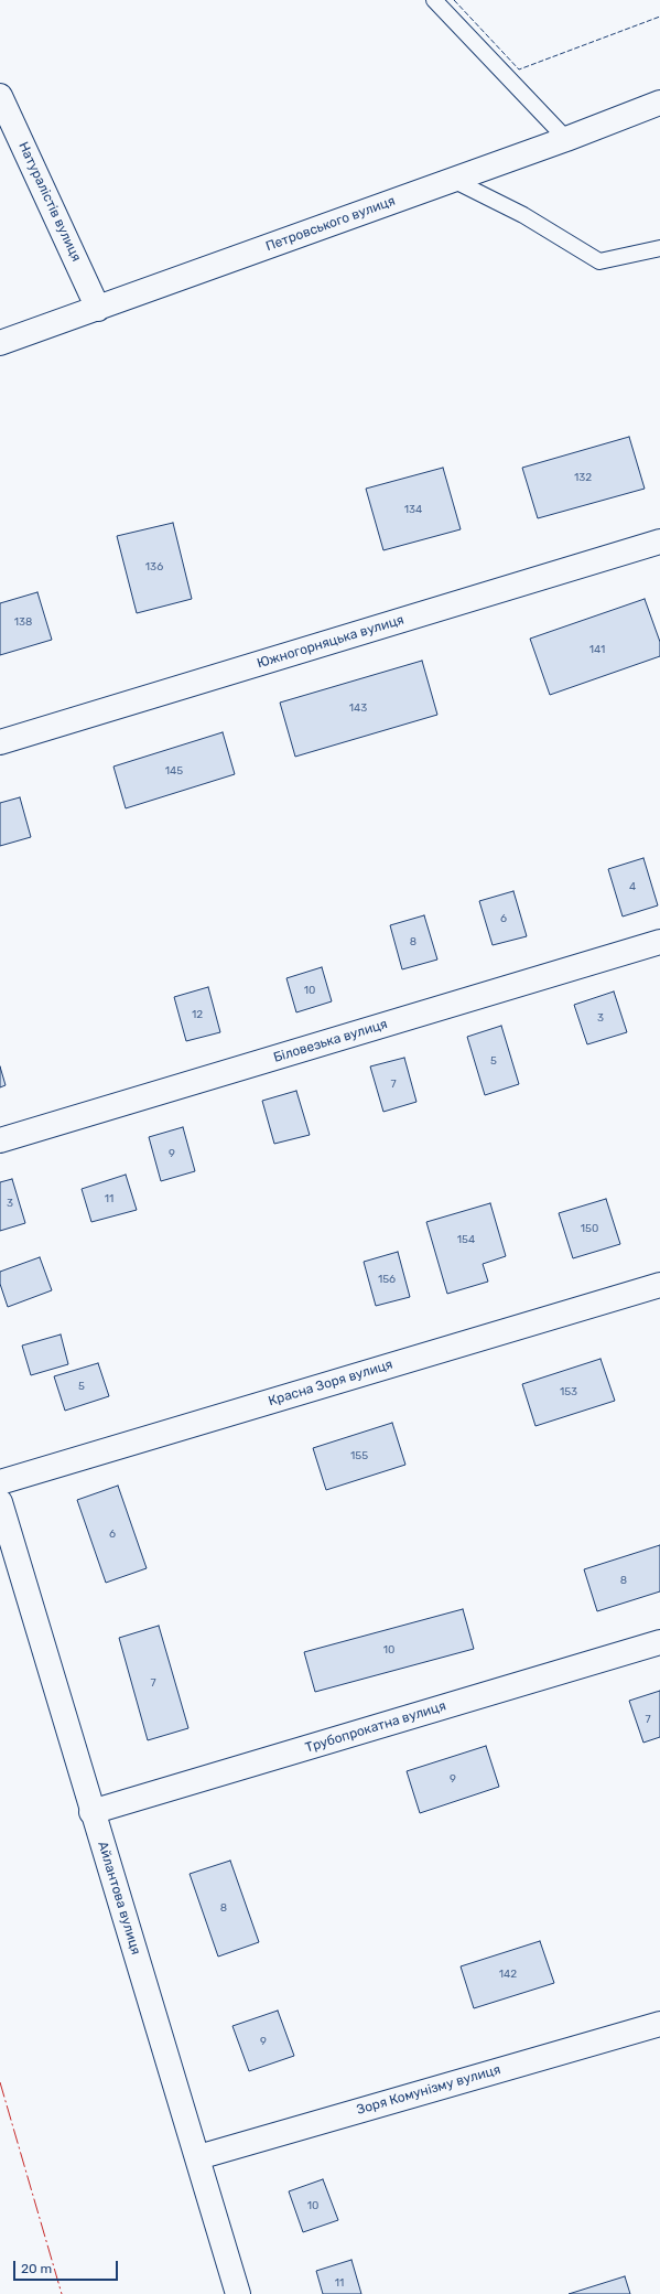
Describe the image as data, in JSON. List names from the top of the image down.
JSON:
{
  "streets": {
    "street": [
      "Натуралістів вулиця",
      "Петровського вулиця",
      "Южногорняцька вулиця",
      "Біловезька вулиця",
      "Красна Зоря вулиця",
      "Трубопрокатна вулиця",
      "Айлантова вулиця",
      "Зоря Комунізму вулиця"
    ]
  },
  "crossings": [
    ["Натуралістів вулиця", "Петровського вулиця"],
    ["Трубопрокатна вулиця", "Айлантова вулиця"],
    ["Айлантова вулиця", "Зоря Комунізму вулиця"]
  ],
  "house_numbers": [
    "132",
    "134",
    "136",
    "138",
    "141",
    "143",
    "145",
    "4",
    "6",
    "8",
    "10",
    "12",
    "3",
    "5",
    "7",
    "9",
    "11",
    "3",
    "150",
    "154",
    "156",
    "5",
    "153",
    "155",
    "6",
    "8",
    "10",
    "7",
    "7",
    "9",
    "8",
    "142",
    "9",
    "10",
    "11"
  ],
  "scale_bar": "20 m"
}
